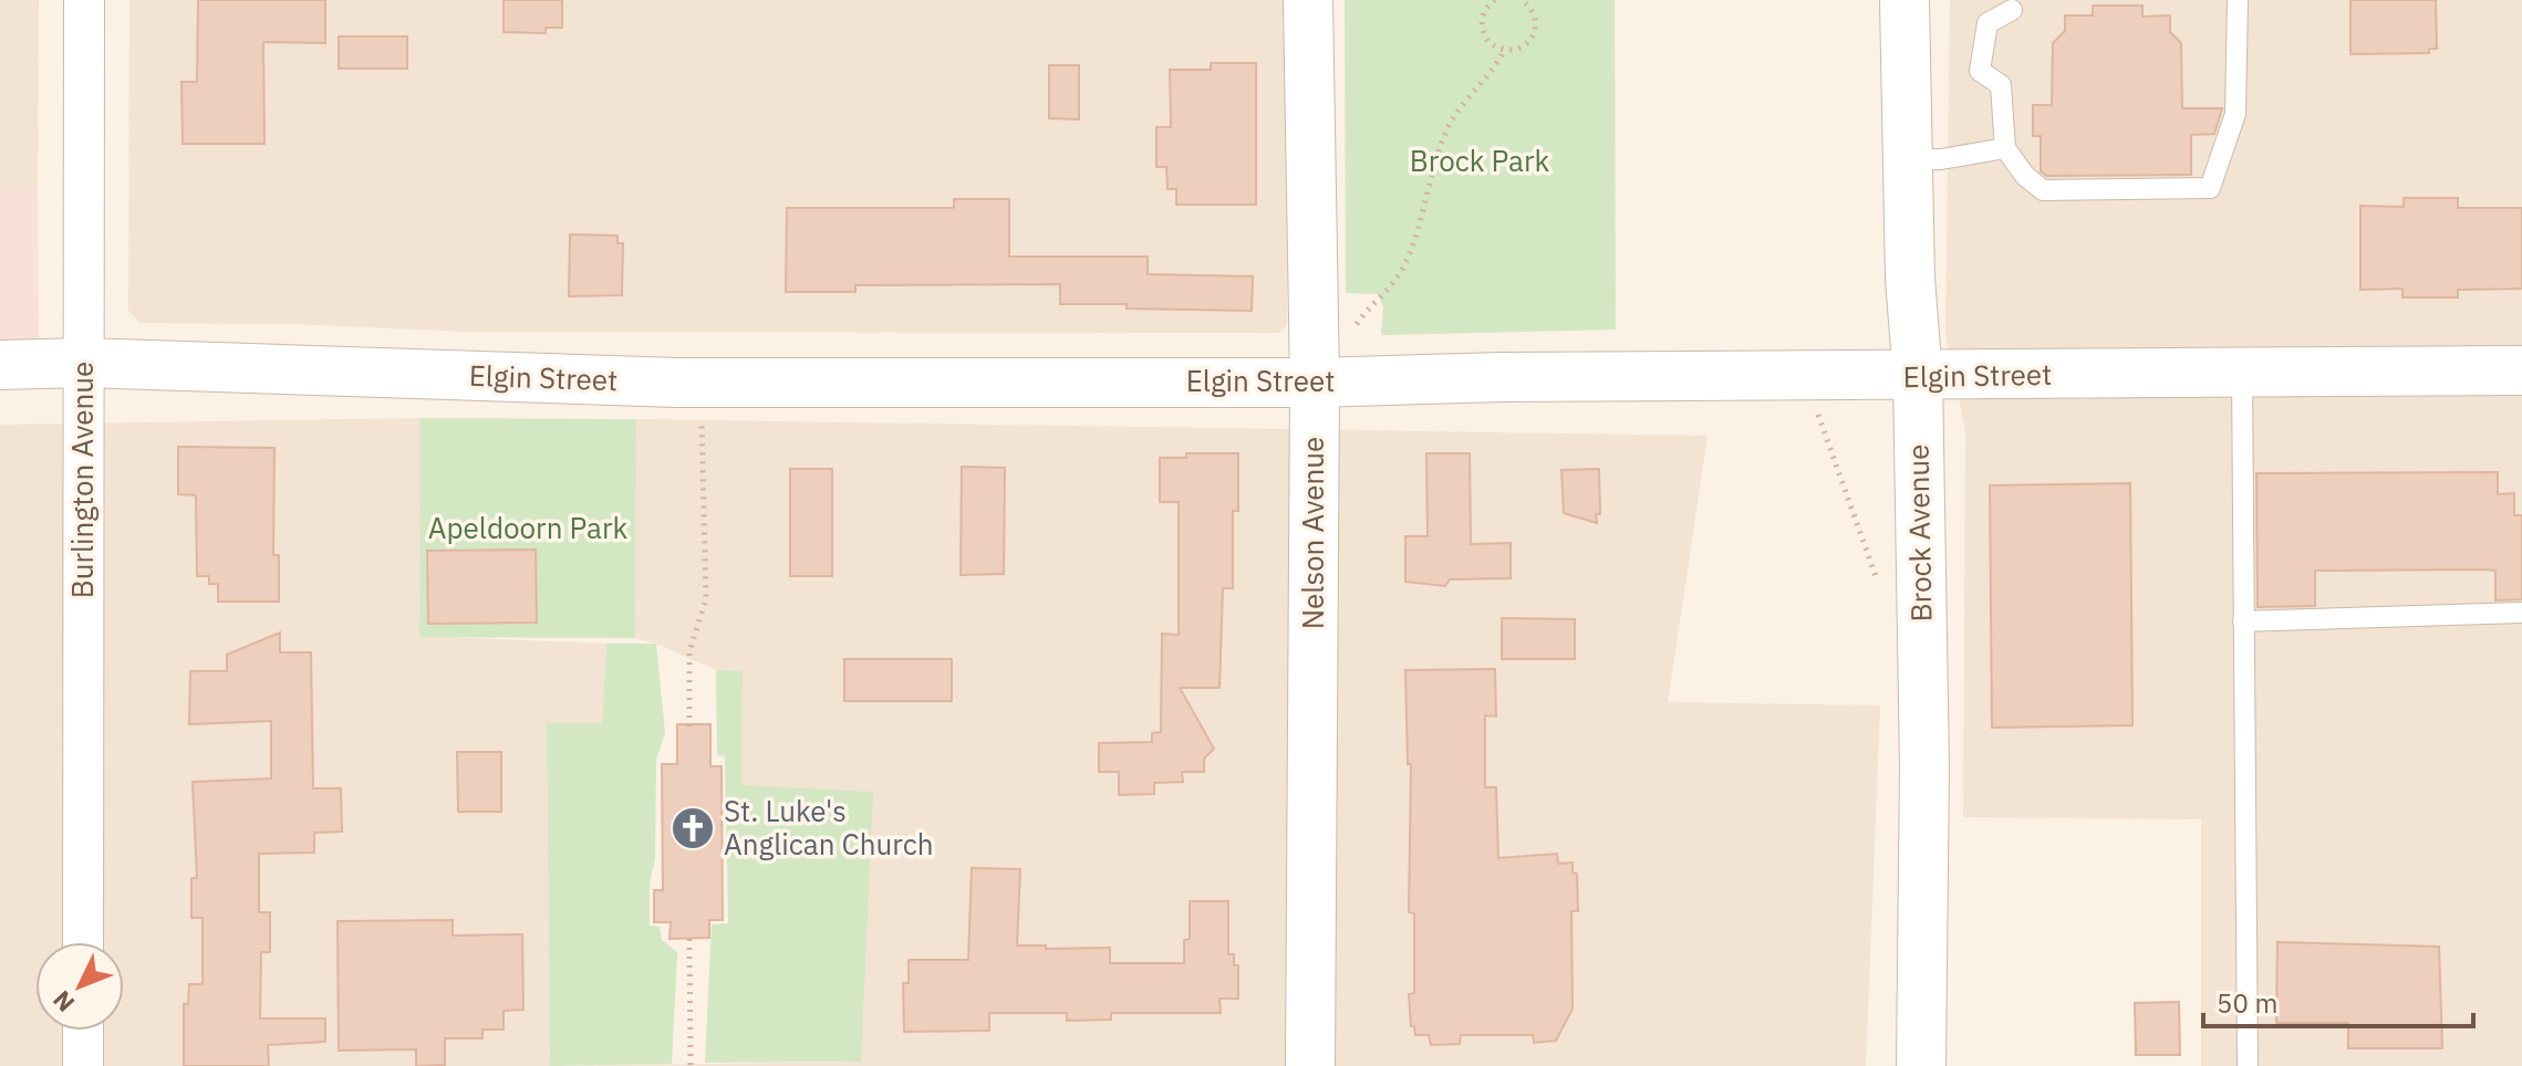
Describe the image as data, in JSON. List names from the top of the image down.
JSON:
{
  "streets": {
    "street": [
      "Elgin Street",
      "Burlington Avenue",
      "Nelson Avenue",
      "Brock Avenue"
    ]
  },
  "crossings": [
    ["Elgin Street", "Burlington Avenue"],
    ["Elgin Street", "Nelson Avenue"],
    ["Elgin Street", "Brock Avenue"]
  ],
  "parks": ["Brock Park", "Apeldoorn Park"],
  "places": {
    "church": ["St. Luke's Anglican Church"]
  },
  "scale_bar": "50 m",
  "north": "bottom left"
}
